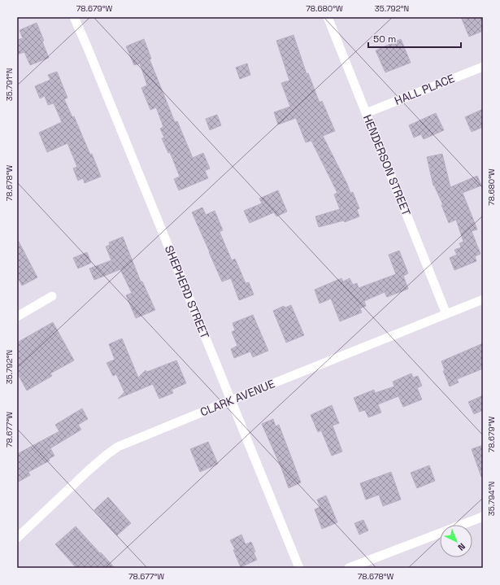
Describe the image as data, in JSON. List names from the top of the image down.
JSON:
{
  "streets": {
    "street": [
      "HALL PLACE",
      "HENDERSON STREET",
      "SHEPHERD STREET",
      "CLARK AVENUE"
    ]
  },
  "crossings": [
    ["HALL PLACE", "HENDERSON STREET"],
    ["HENDERSON STREET", "CLARK AVENUE"],
    ["SHEPHERD STREET", "CLARK AVENUE"]
  ],
  "scale_bar": "50 m",
  "north": "bottom right",
  "coordinates": [
    "78.679°W",
    "78.680°W",
    "35.792°N",
    "35.791°N",
    "78.678°W",
    "78.677°W",
    "35.794°N"
  ]
}
